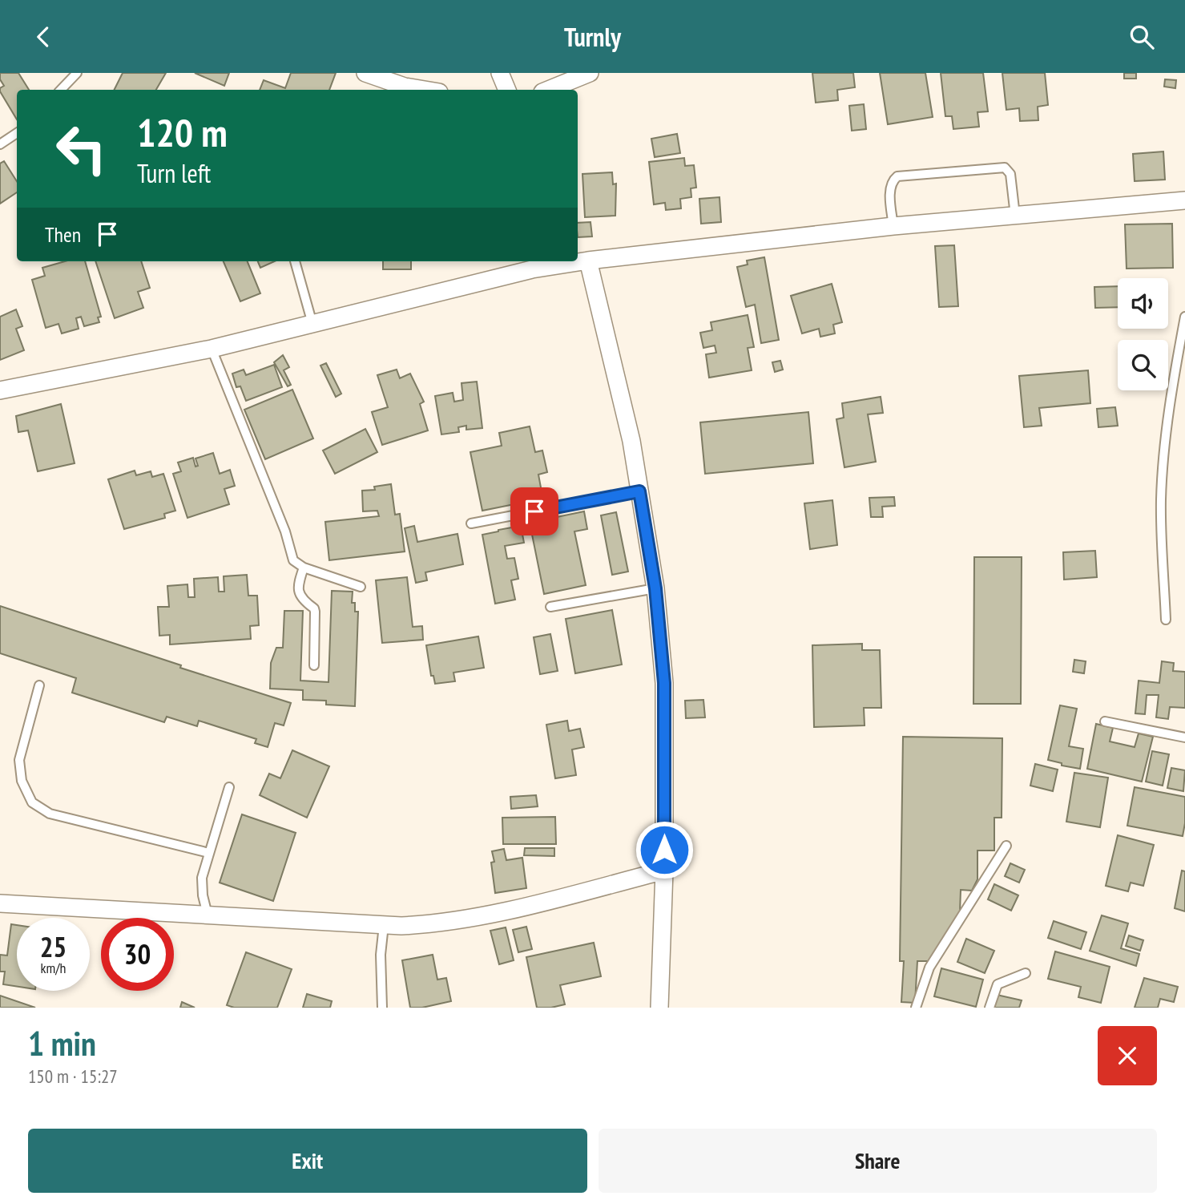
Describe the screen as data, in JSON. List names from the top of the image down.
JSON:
{
  "page": {
    "header": "Turnly",
    "turn": ["120 m", "Turn left"],
    "then": "Then",
    "speed": "25 km/h",
    "limit": "30",
    "heading": ["1 min", "150 m · 15:27"],
    "buttons": ["Exit", "Share"]
  }
}
